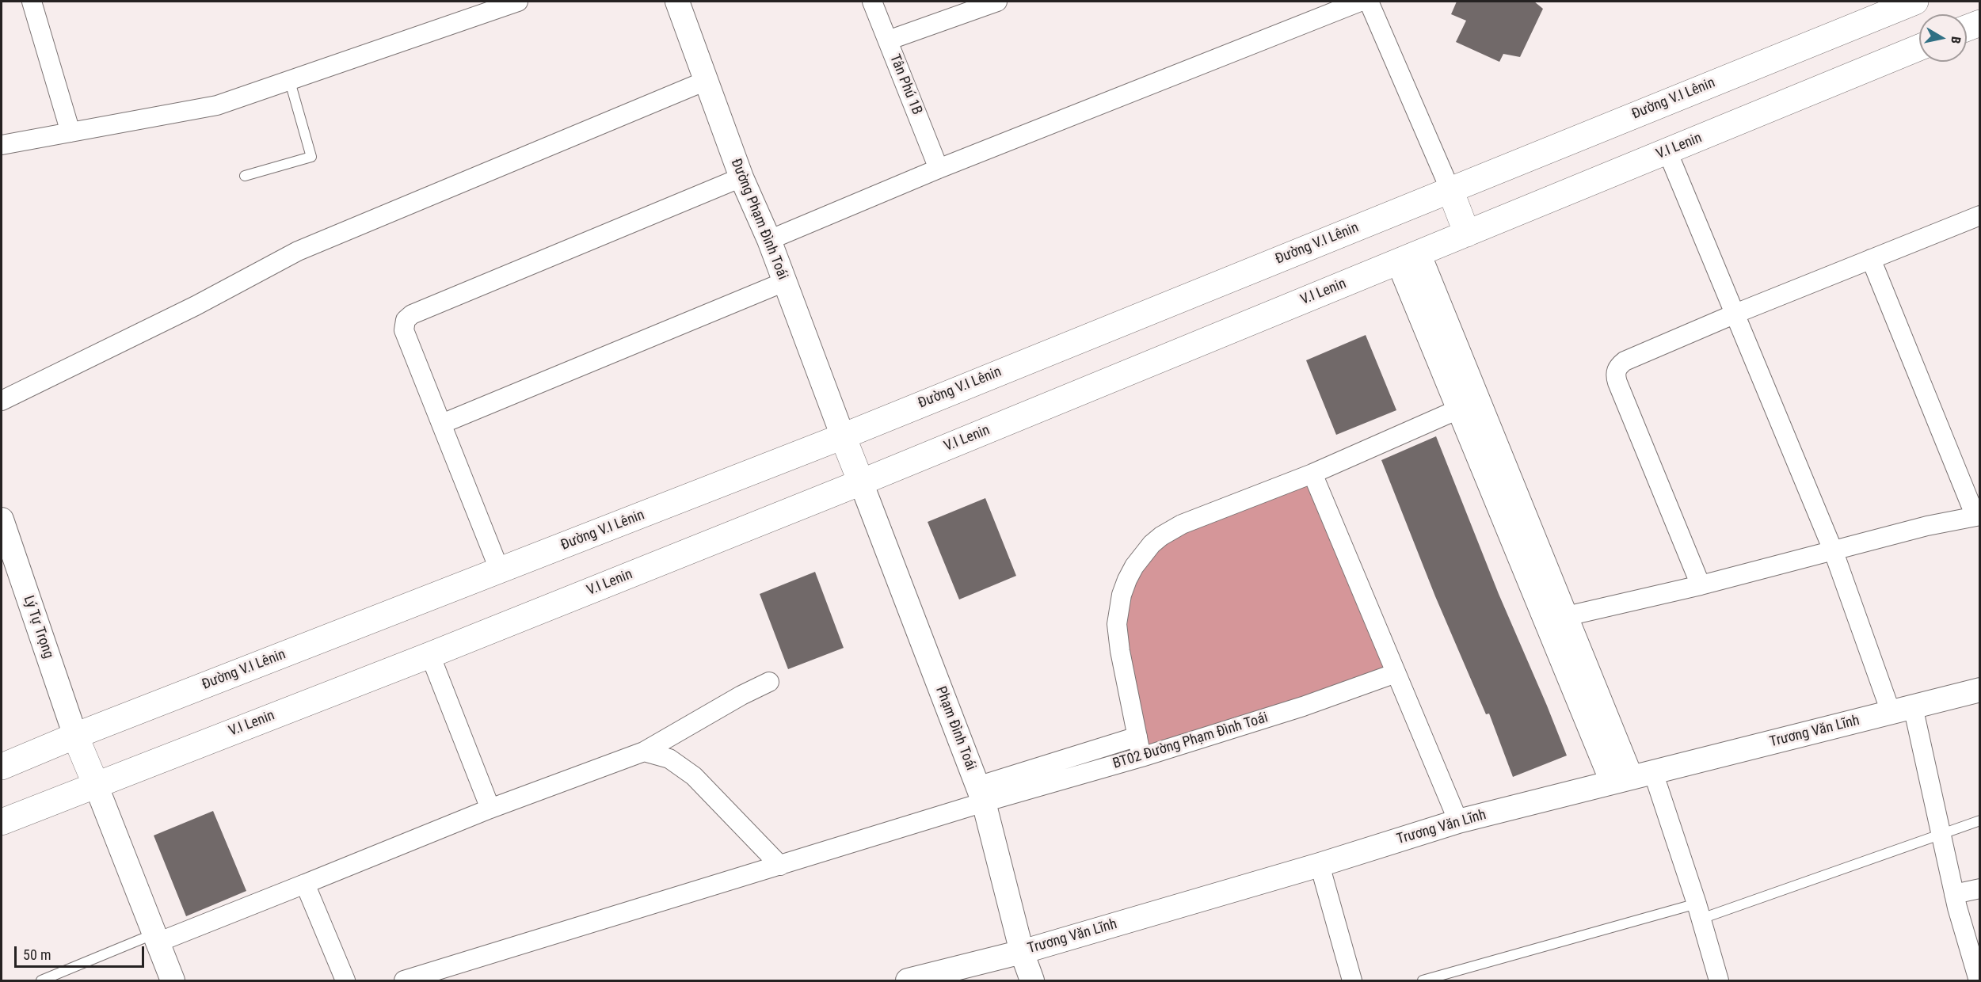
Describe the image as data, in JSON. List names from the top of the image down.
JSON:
{
  "streets": {
    "main road": ["Đường V.I Lênin", "V.I Lenin"],
    "street": [
      "Tân Phú 1B",
      "Đường Phạm Đình Toái",
      "Lý Tự Trọng",
      "Phạm Đình Toái",
      "Trương Văn Lĩnh",
      "BT02 Đường Phạm Đình Toái"
    ]
  },
  "crossings": [
    ["Đường V.I Lênin", "Đường Phạm Đình Toái"],
    ["Đường V.I Lênin", "Lý Tự Trọng"],
    ["V.I Lenin", "Phạm Đình Toái"],
    ["Phạm Đình Toái", "Trương Văn Lĩnh"],
    ["Phạm Đình Toái", "BT02 Đường Phạm Đình Toái"]
  ],
  "scale_bar": "50 m",
  "north": "right"
}
